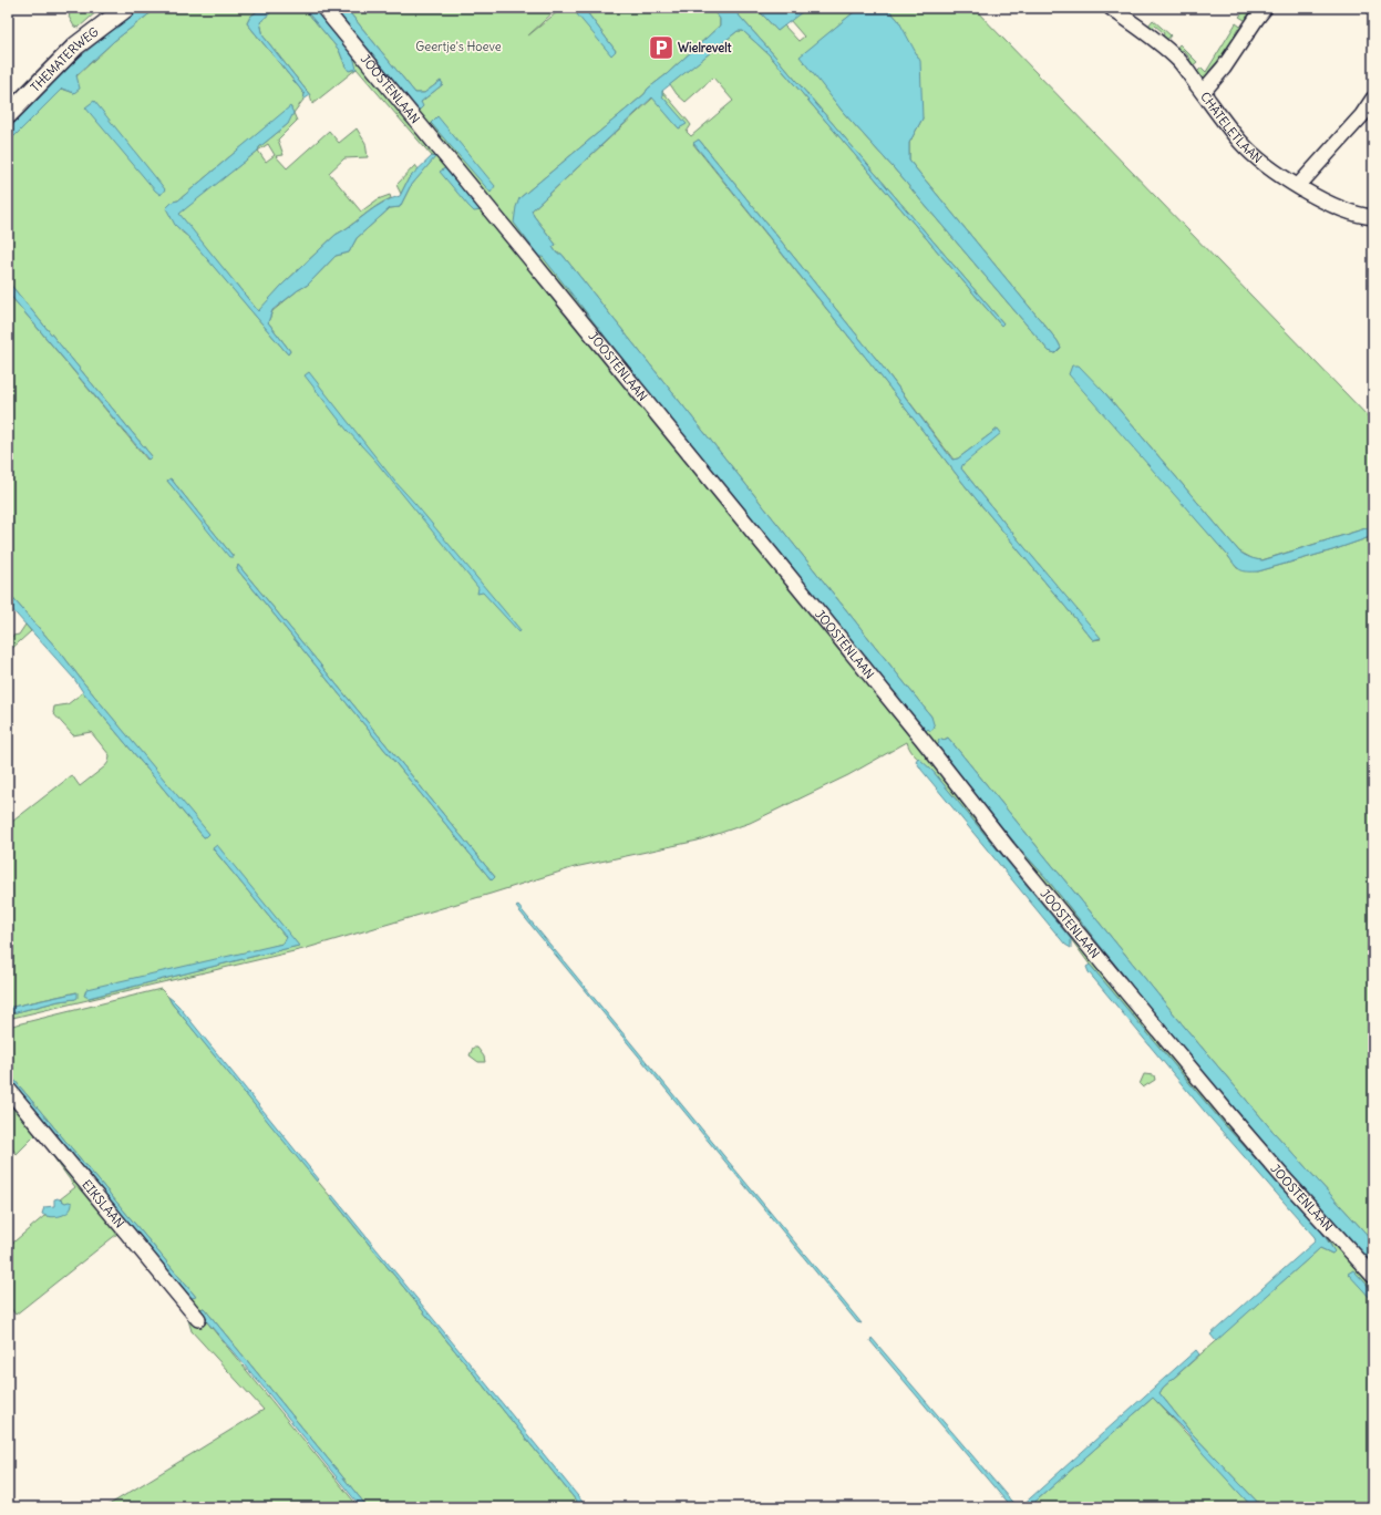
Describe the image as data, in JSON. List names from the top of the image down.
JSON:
{
  "streets": {
    "street": [
      "THEMATERWEG",
      "JOOSTENLAAN",
      "CHÂTELETLAAN",
      "EIKSLAAN"
    ]
  },
  "parks": ["Geertje's Hoeve"],
  "places": {
    "parking": ["Wielrevelt"]
  }
}
